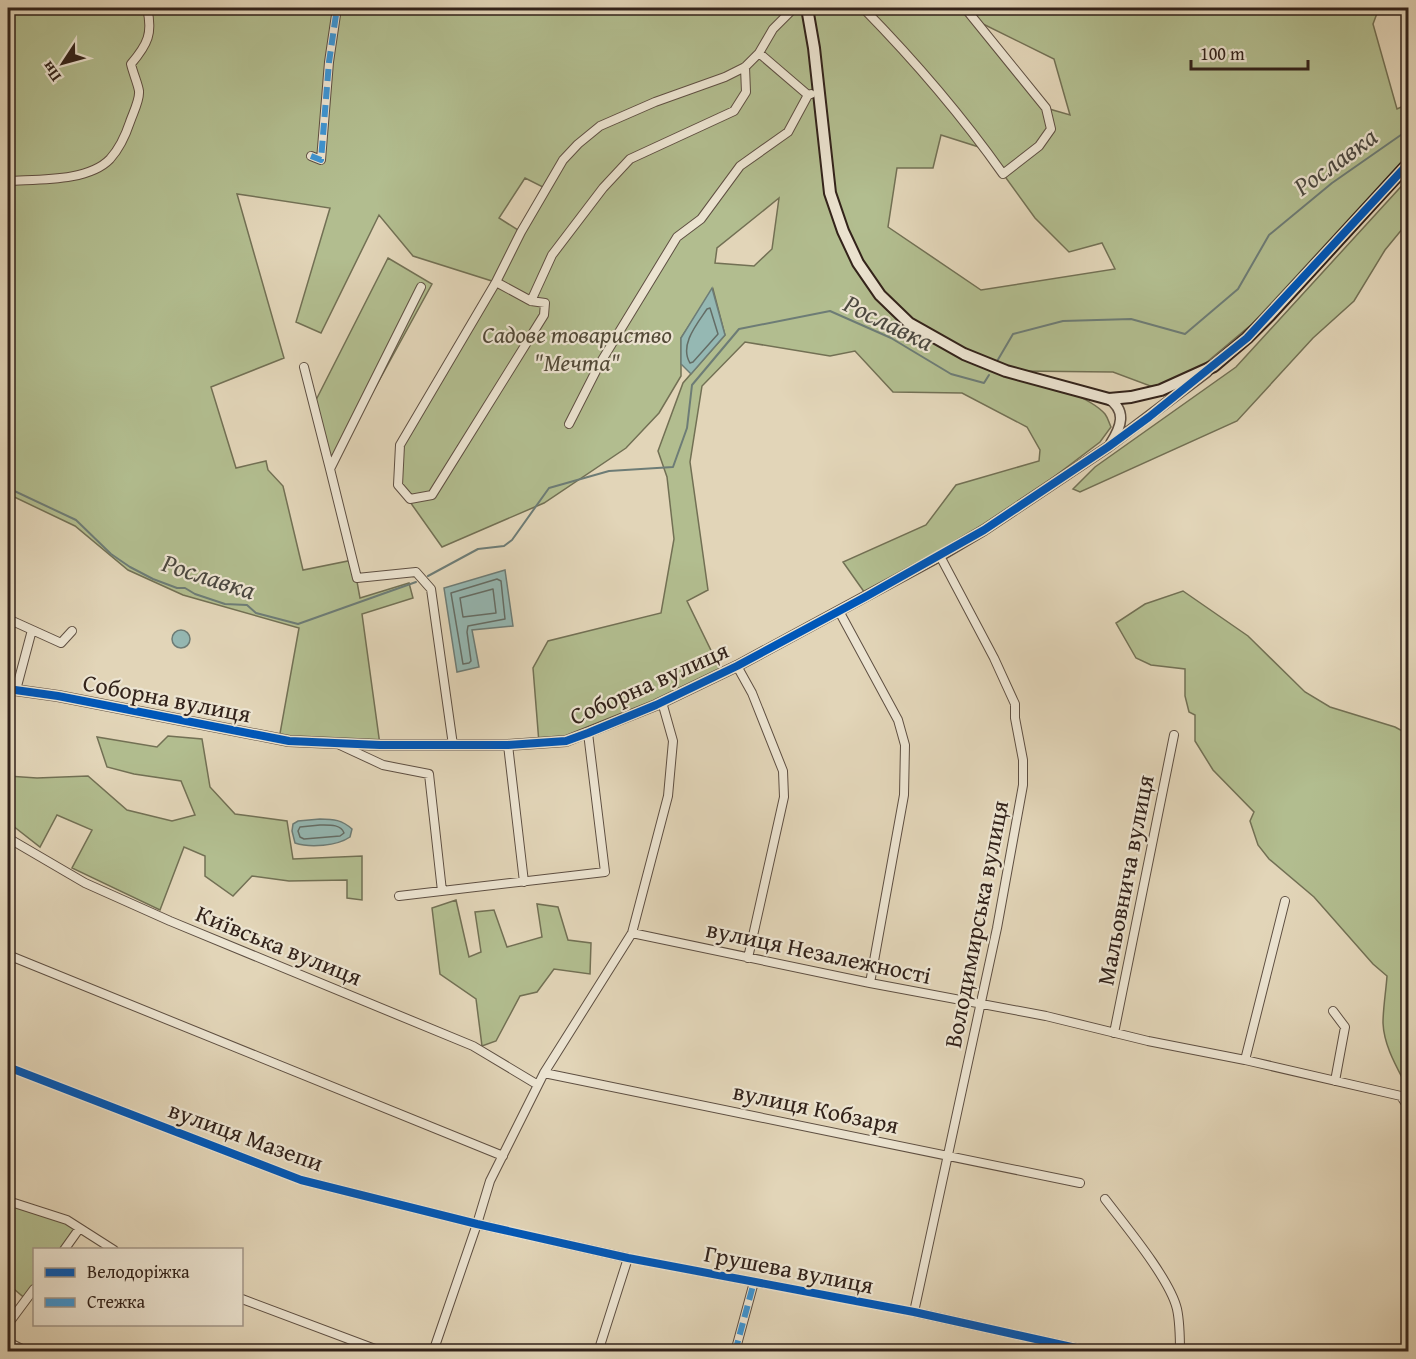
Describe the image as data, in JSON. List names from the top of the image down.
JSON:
{
  "streets": {
    "street": [
      "Соборна вулиця",
      "Мальовнича вулиця",
      "Володимирська вулиця",
      "Київська вулиця",
      "вулиця Незалежності",
      "вулиця Кобзаря",
      "вулиця Мазепи",
      "Грушева вулиця"
    ]
  },
  "crossings": [
    ["Соборна вулиця", "Володимирська вулиця"],
    ["Мальовнича вулиця", "вулиця Незалежності"],
    ["Володимирська вулиця", "вулиця Незалежності"],
    ["Володимирська вулиця", "вулиця Кобзаря"],
    ["Володимирська вулиця", "Грушева вулиця"],
    ["вулиця Мазепи", "Грушева вулиця"]
  ],
  "water": ["Рославка"],
  "parks": ["Садове товариство \"Мечта\""],
  "legend": ["Велодоріжка", "Стежка"],
  "scale_bar": "100 m",
  "north": "bottom left"
}
